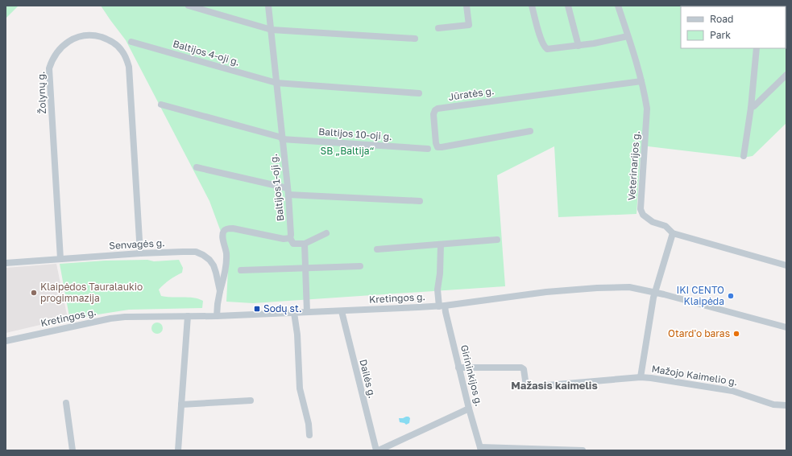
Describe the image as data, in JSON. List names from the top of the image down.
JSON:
{
  "streets": {
    "street": [
      "Baltijos 4-oji g.",
      "Žolynų g.",
      "Jūratės g.",
      "Baltijos 10-oji g.",
      "Veterinarijos g.",
      "Baltijos 1-oji g.",
      "Senvagės g.",
      "Kretingos g.",
      "Girininkijos g.",
      "Mažojo Kaimelio g.",
      "Dailės g."
    ]
  },
  "crossings": [
    ["Baltijos 4-oji g.", "Baltijos 1-oji g."],
    ["Žolynų g.", "Senvagės g."],
    ["Jūratės g.", "Veterinarijos g."],
    ["Baltijos 10-oji g.", "Baltijos 1-oji g."],
    ["Senvagės g.", "Kretingos g."],
    ["Kretingos g.", "Girininkijos g."],
    ["Kretingos g.", "Dailės g."],
    ["Girininkijos g.", "Mažojo Kaimelio g."]
  ],
  "districts": ["Mažasis kaimelis"],
  "parks": ["SB „Baltija“"],
  "places": {
    "other": ["Klaipėdos Tauralaukio progimnazija", "IKI CENTO Klaipėda", "Otard'o baras"],
    "transit": ["Sodų st."]
  },
  "legend": ["Road", "Park"]
}
